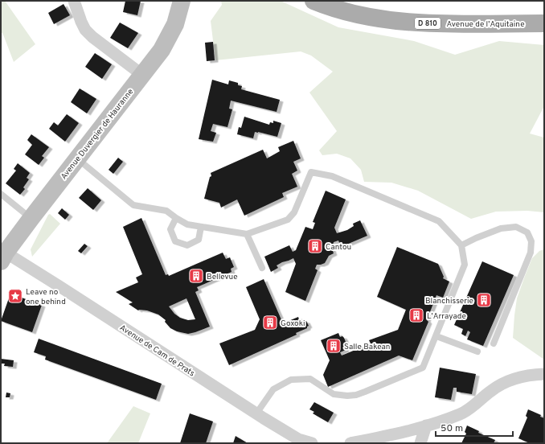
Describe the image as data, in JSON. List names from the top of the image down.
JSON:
{
  "streets": {
    "main road": ["D 810", "Avenue de l'Aquitaine", "Avenue Duvergier de Hauranne"],
    "street": ["Avenue de Cam de Prats"]
  },
  "crossings": [
    ["Avenue Duvergier de Hauranne", "Avenue de Cam de Prats"]
  ],
  "places": {
    "building": [
      "Cantou",
      "Bellevue",
      "Blanchisserie",
      "L'Arrayade",
      "Goxoki",
      "Salle Bakean"
    ],
    "place": ["Leave no one behind"]
  },
  "scale_bar": "50 m"
}
